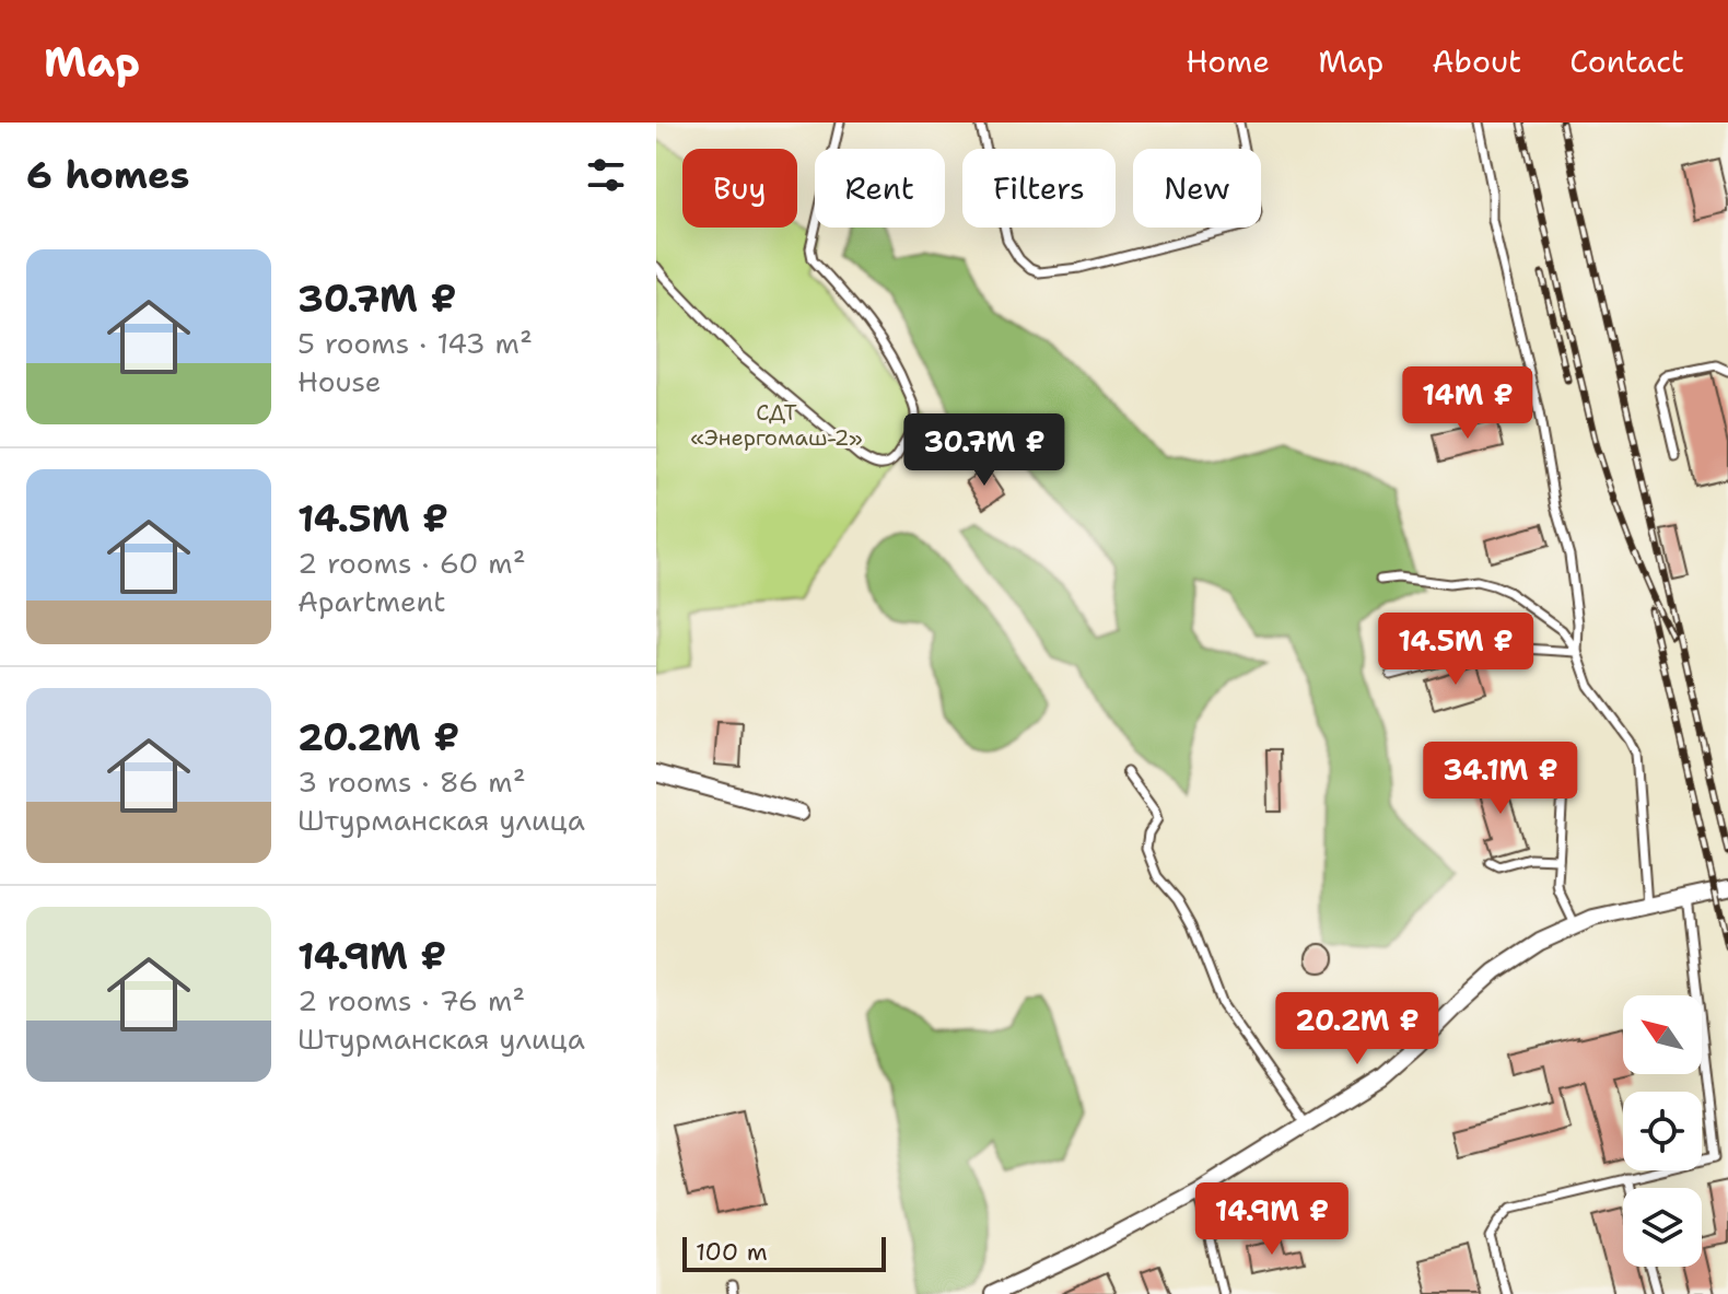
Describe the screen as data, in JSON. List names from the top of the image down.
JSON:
{
  "parks": ["СДТ «Энергомаш-2»"],
  "scale_bar": "100 m",
  "north": "top left",
  "page": {
    "header": "Map",
    "nav": [
      "Home",
      "Map",
      "About",
      "Contact"
    ],
    "heading": "6 homes",
    "chip": [
      "Buy",
      "Rent",
      "Filters",
      "New"
    ],
    "list": [
      {
        "name": "30.7M ₽",
        "note": "5 rooms · 143 m² · House"
      },
      {
        "name": "14.5M ₽",
        "note": "2 rooms · 60 m² · Apartment"
      },
      {
        "name": "20.2M ₽",
        "note": "3 rooms · 86 m² · Штурманская улица"
      },
      {
        "name": "14.9M ₽",
        "note": "2 rooms · 76 m² · Штурманская улица"
      }
    ],
    "price": [
      "14M ₽",
      "30.7M ₽",
      "14.5M ₽",
      "34.1M ₽",
      "20.2M ₽",
      "14.9M ₽"
    ],
    "scale": "100 m"
  }
}
